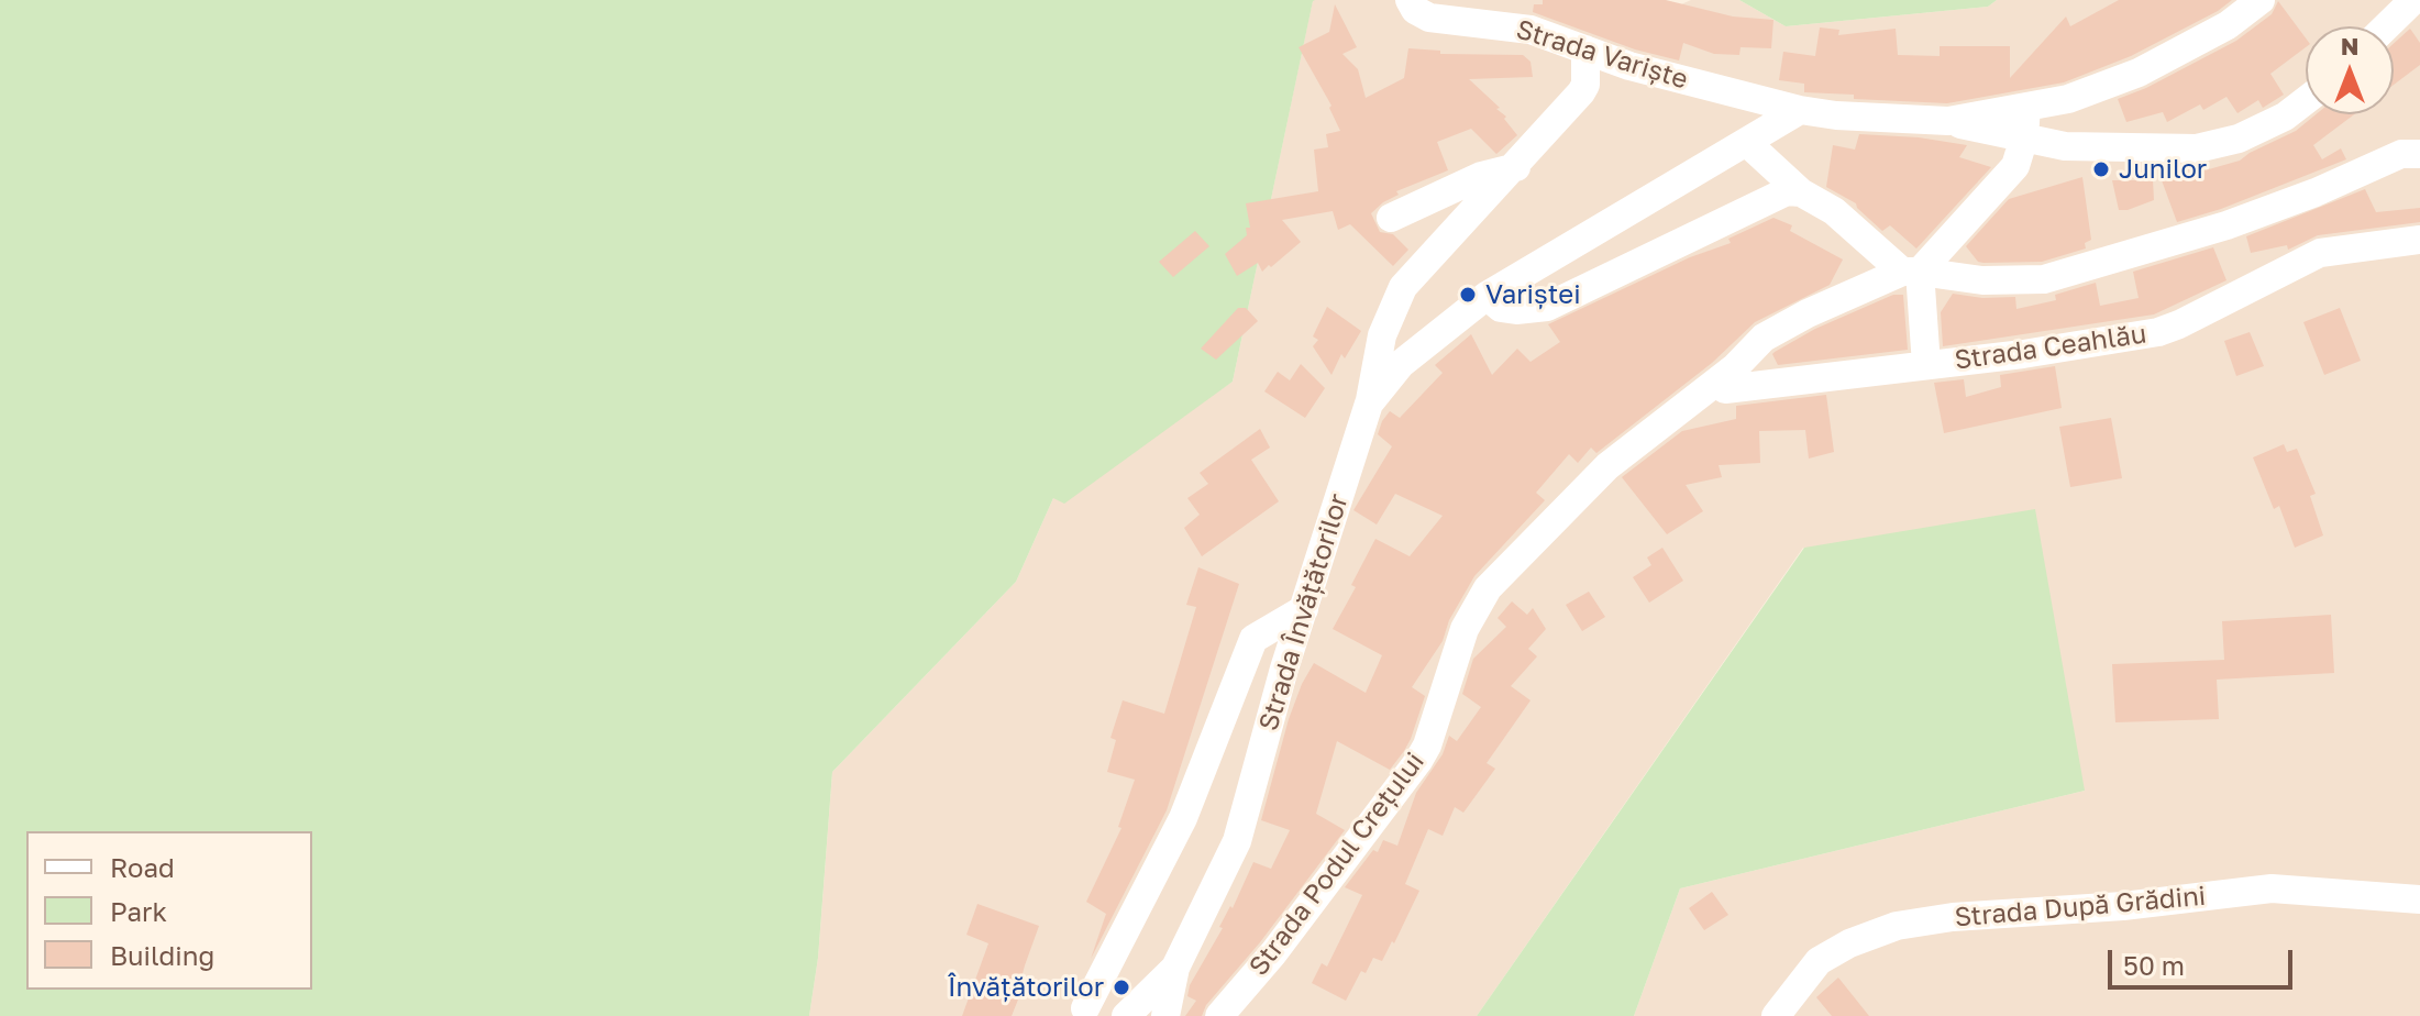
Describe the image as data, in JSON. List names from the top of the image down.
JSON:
{
  "streets": {
    "street": [
      "Strada Variște",
      "Strada Ceahlău",
      "Strada Învățătorilor",
      "Strada Podul Crețului",
      "Strada După Grădini"
    ]
  },
  "crossings": [
    ["Strada Variște", "Strada Învățătorilor"],
    ["Strada Ceahlău", "Strada Podul Crețului"]
  ],
  "places": ["Junilor", "Variștei", "Învățătorilor"],
  "legend": ["Road", "Park", "Building"],
  "scale_bar": "50 m",
  "north": "top"
}
